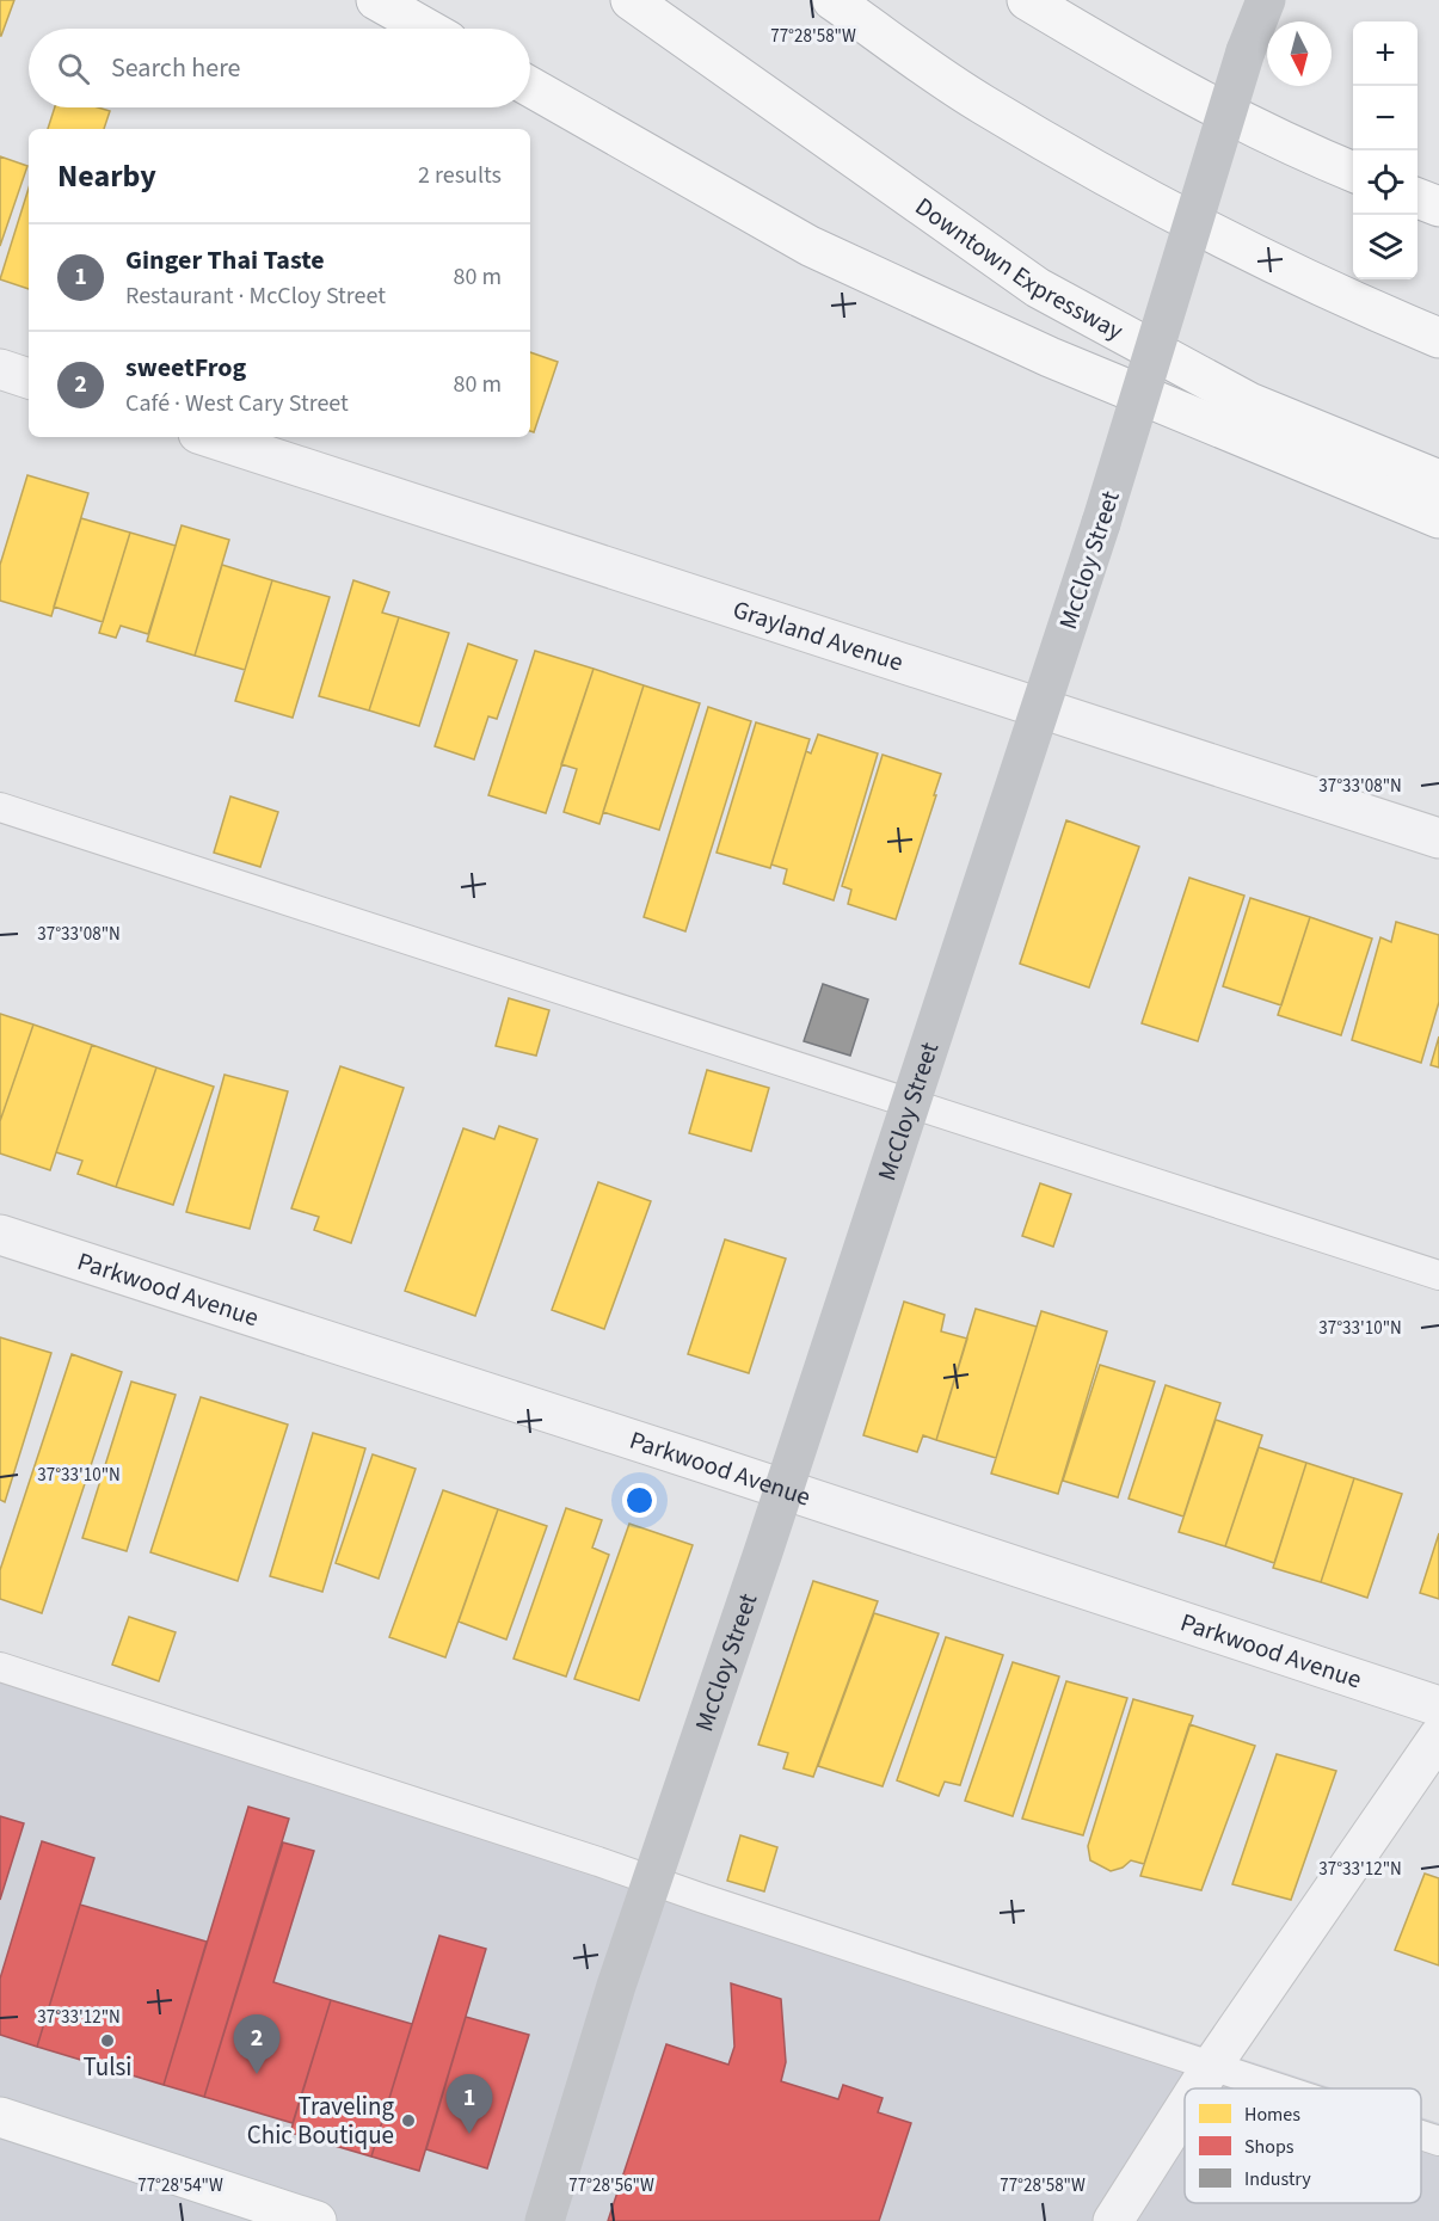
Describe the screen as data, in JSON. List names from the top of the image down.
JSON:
{
  "streets": {
    "main road": ["Downtown Expressway"],
    "street": ["McCloy Street", "Grayland Avenue", "Parkwood Avenue"]
  },
  "crossings": [
    ["McCloy Street", "Grayland Avenue"],
    ["McCloy Street", "Parkwood Avenue"]
  ],
  "places": ["Tulsi", "Traveling Chic Boutique"],
  "legend": ["Homes", "Shops", "Industry"],
  "north": "bottom",
  "page": {
    "map_buttons": ["+", "−"],
    "search": "Search here",
    "heading": ["Nearby", "2 results"],
    "list": [
      {
        "mark": "1",
        "name": "Ginger Thai Taste",
        "note": "Restaurant · McCloy Street",
        "value": "80 m"
      },
      {
        "mark": "2",
        "name": "sweetFrog",
        "note": "Café · West Cary Street",
        "value": "80 m"
      }
    ],
    "pins": ["2", "1"]
  },
  "coordinates": [
    "77°28'58\"W",
    "37°33'08\"N",
    "37°33'10\"N",
    "37°33'12\"N",
    "77°28'54\"W",
    "77°28'56\"W"
  ]
}
